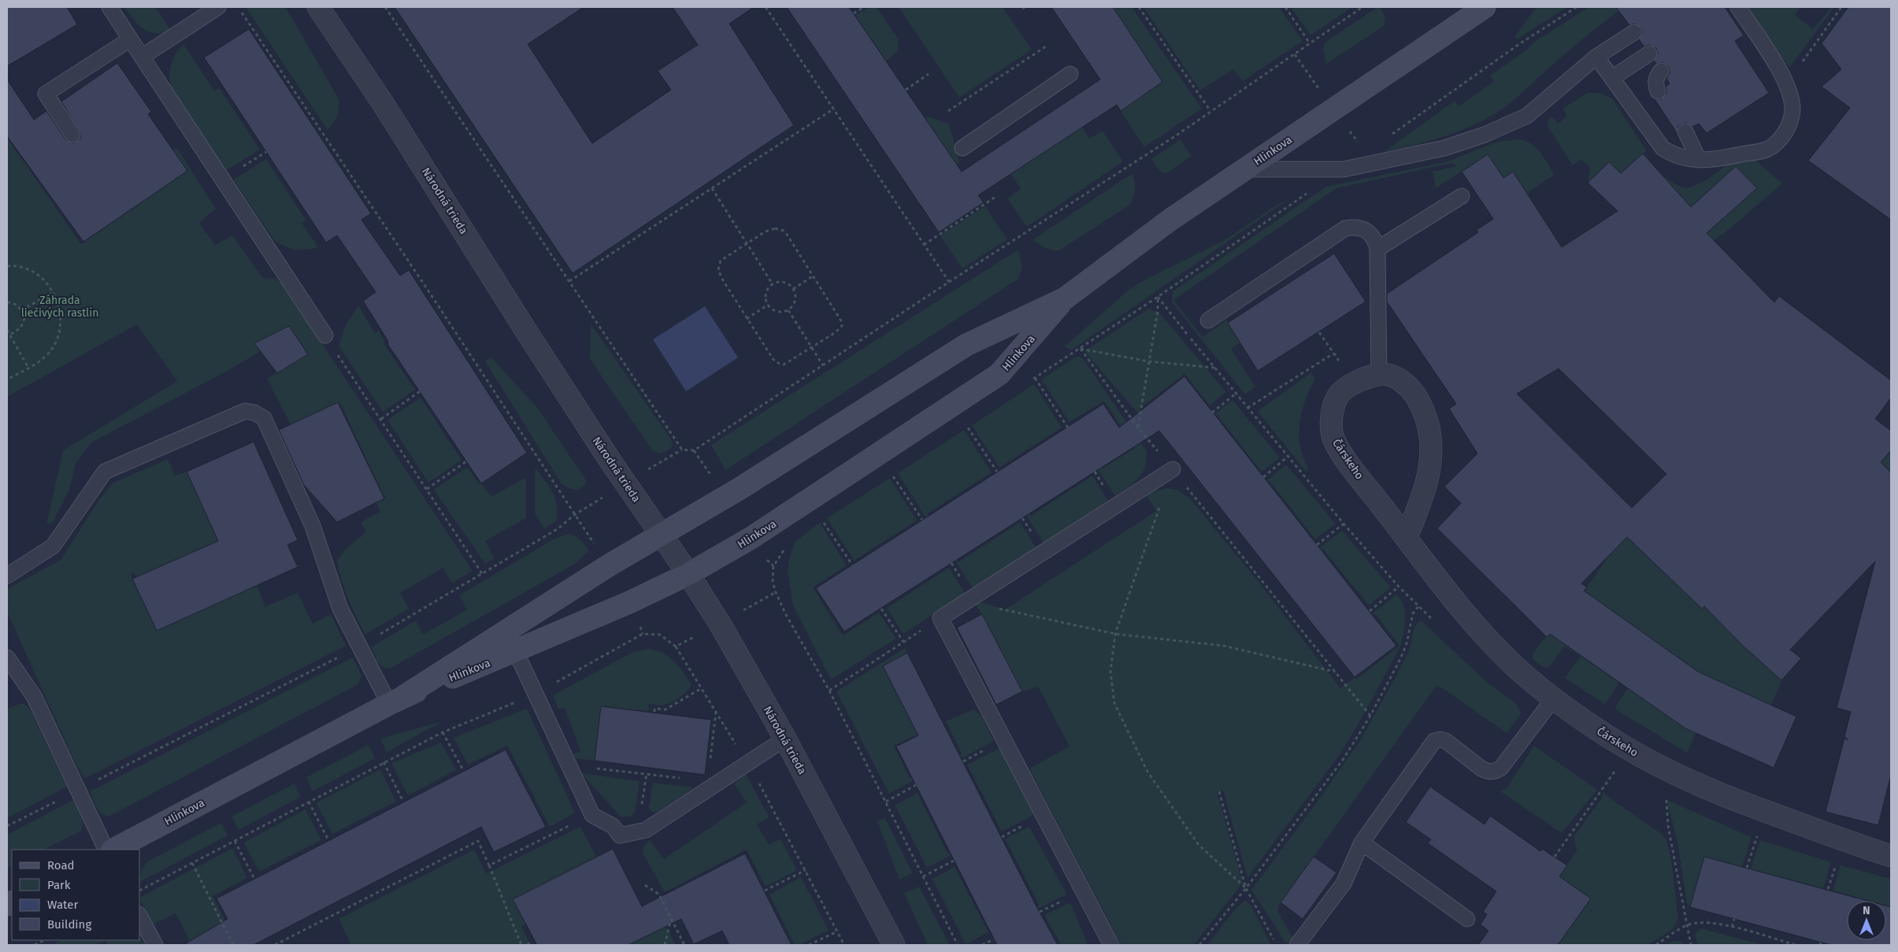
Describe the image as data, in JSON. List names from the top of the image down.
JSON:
{
  "streets": {
    "main road": ["Hlinkova"],
    "street": ["Národná trieda", "Čárskeho"]
  },
  "crossings": [
    ["Hlinkova", "Národná trieda"]
  ],
  "parks": ["Záhrada liečivých rastlín"],
  "legend": [
    "Road",
    "Park",
    "Water",
    "Building"
  ],
  "north": "top"
}
